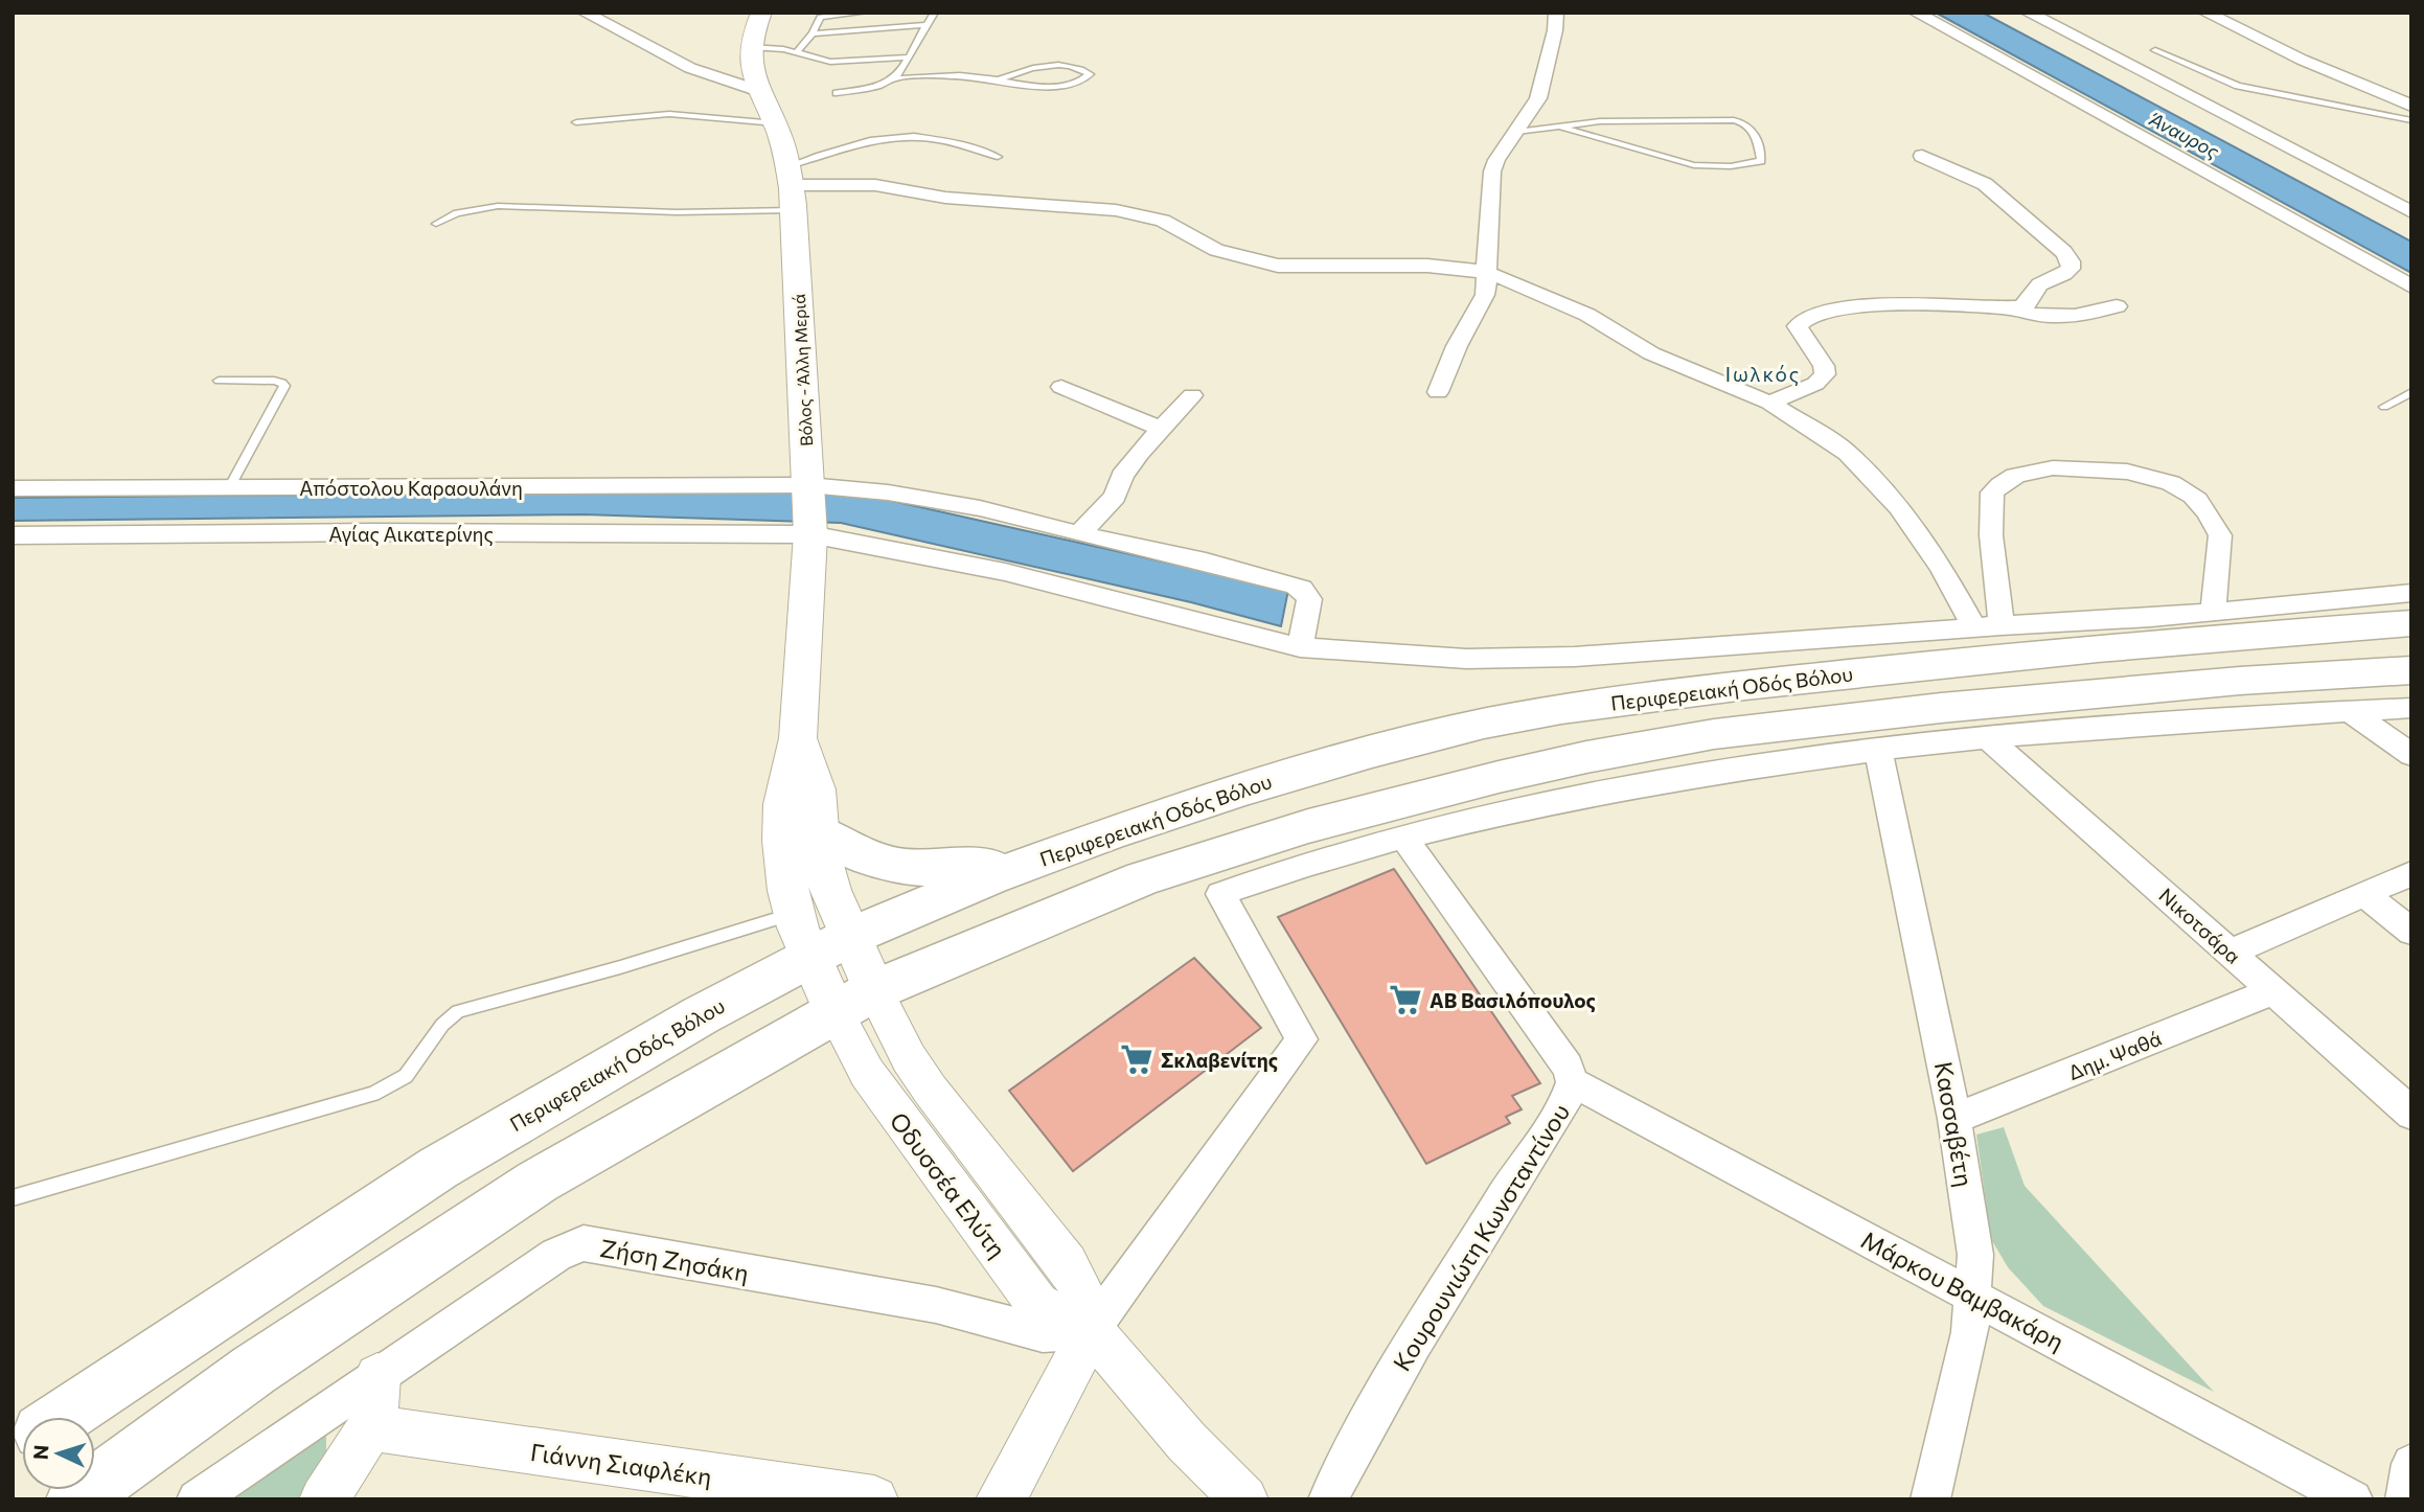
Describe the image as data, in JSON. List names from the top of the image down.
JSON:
{
  "streets": {
    "main road": ["Βόλος - Άλλη Μεριά", "Περιφερειακή Οδός Βόλου"],
    "street": [
      "Απόστολου Καραουλάνη",
      "Αγίας Αικατερίνης",
      "Νικοτσάρα",
      "Δημ. Ψαθά",
      "Κασσαβέτη",
      "Οδυσσέα Ελύτη",
      "Κουρουνιώτη Κωνσταντίνου",
      "Ζήση Ζησάκη",
      "Μάρκου Βαμβακάρη",
      "Γιάννη Σιαφλέκη"
    ]
  },
  "crossings": [
    ["Βόλος - Άλλη Μεριά", "Απόστολου Καραουλάνη"],
    ["Βόλος - Άλλη Μεριά", "Αγίας Αικατερίνης"],
    ["Βόλος - Άλλη Μεριά", "Περιφερειακή Οδός Βόλου"],
    ["Βόλος - Άλλη Μεριά", "Οδυσσέα Ελύτη"],
    ["Απόστολου Καραουλάνη", "Αγίας Αικατερίνης"],
    ["Νικοτσάρα", "Δημ. Ψαθά"],
    ["Δημ. Ψαθά", "Κασσαβέτη"],
    ["Κασσαβέτη", "Μάρκου Βαμβακάρη"],
    ["Οδυσσέα Ελύτη", "Ζήση Ζησάκη"],
    ["Κουρουνιώτη Κωνσταντίνου", "Μάρκου Βαμβακάρη"]
  ],
  "districts": ["Ιωλκός"],
  "water": ["Άναυρος"],
  "places": {
    "supermarket": ["ΑΒ Βασιλόπουλος", "Σκλαβενίτης"]
  },
  "north": "left"
}
